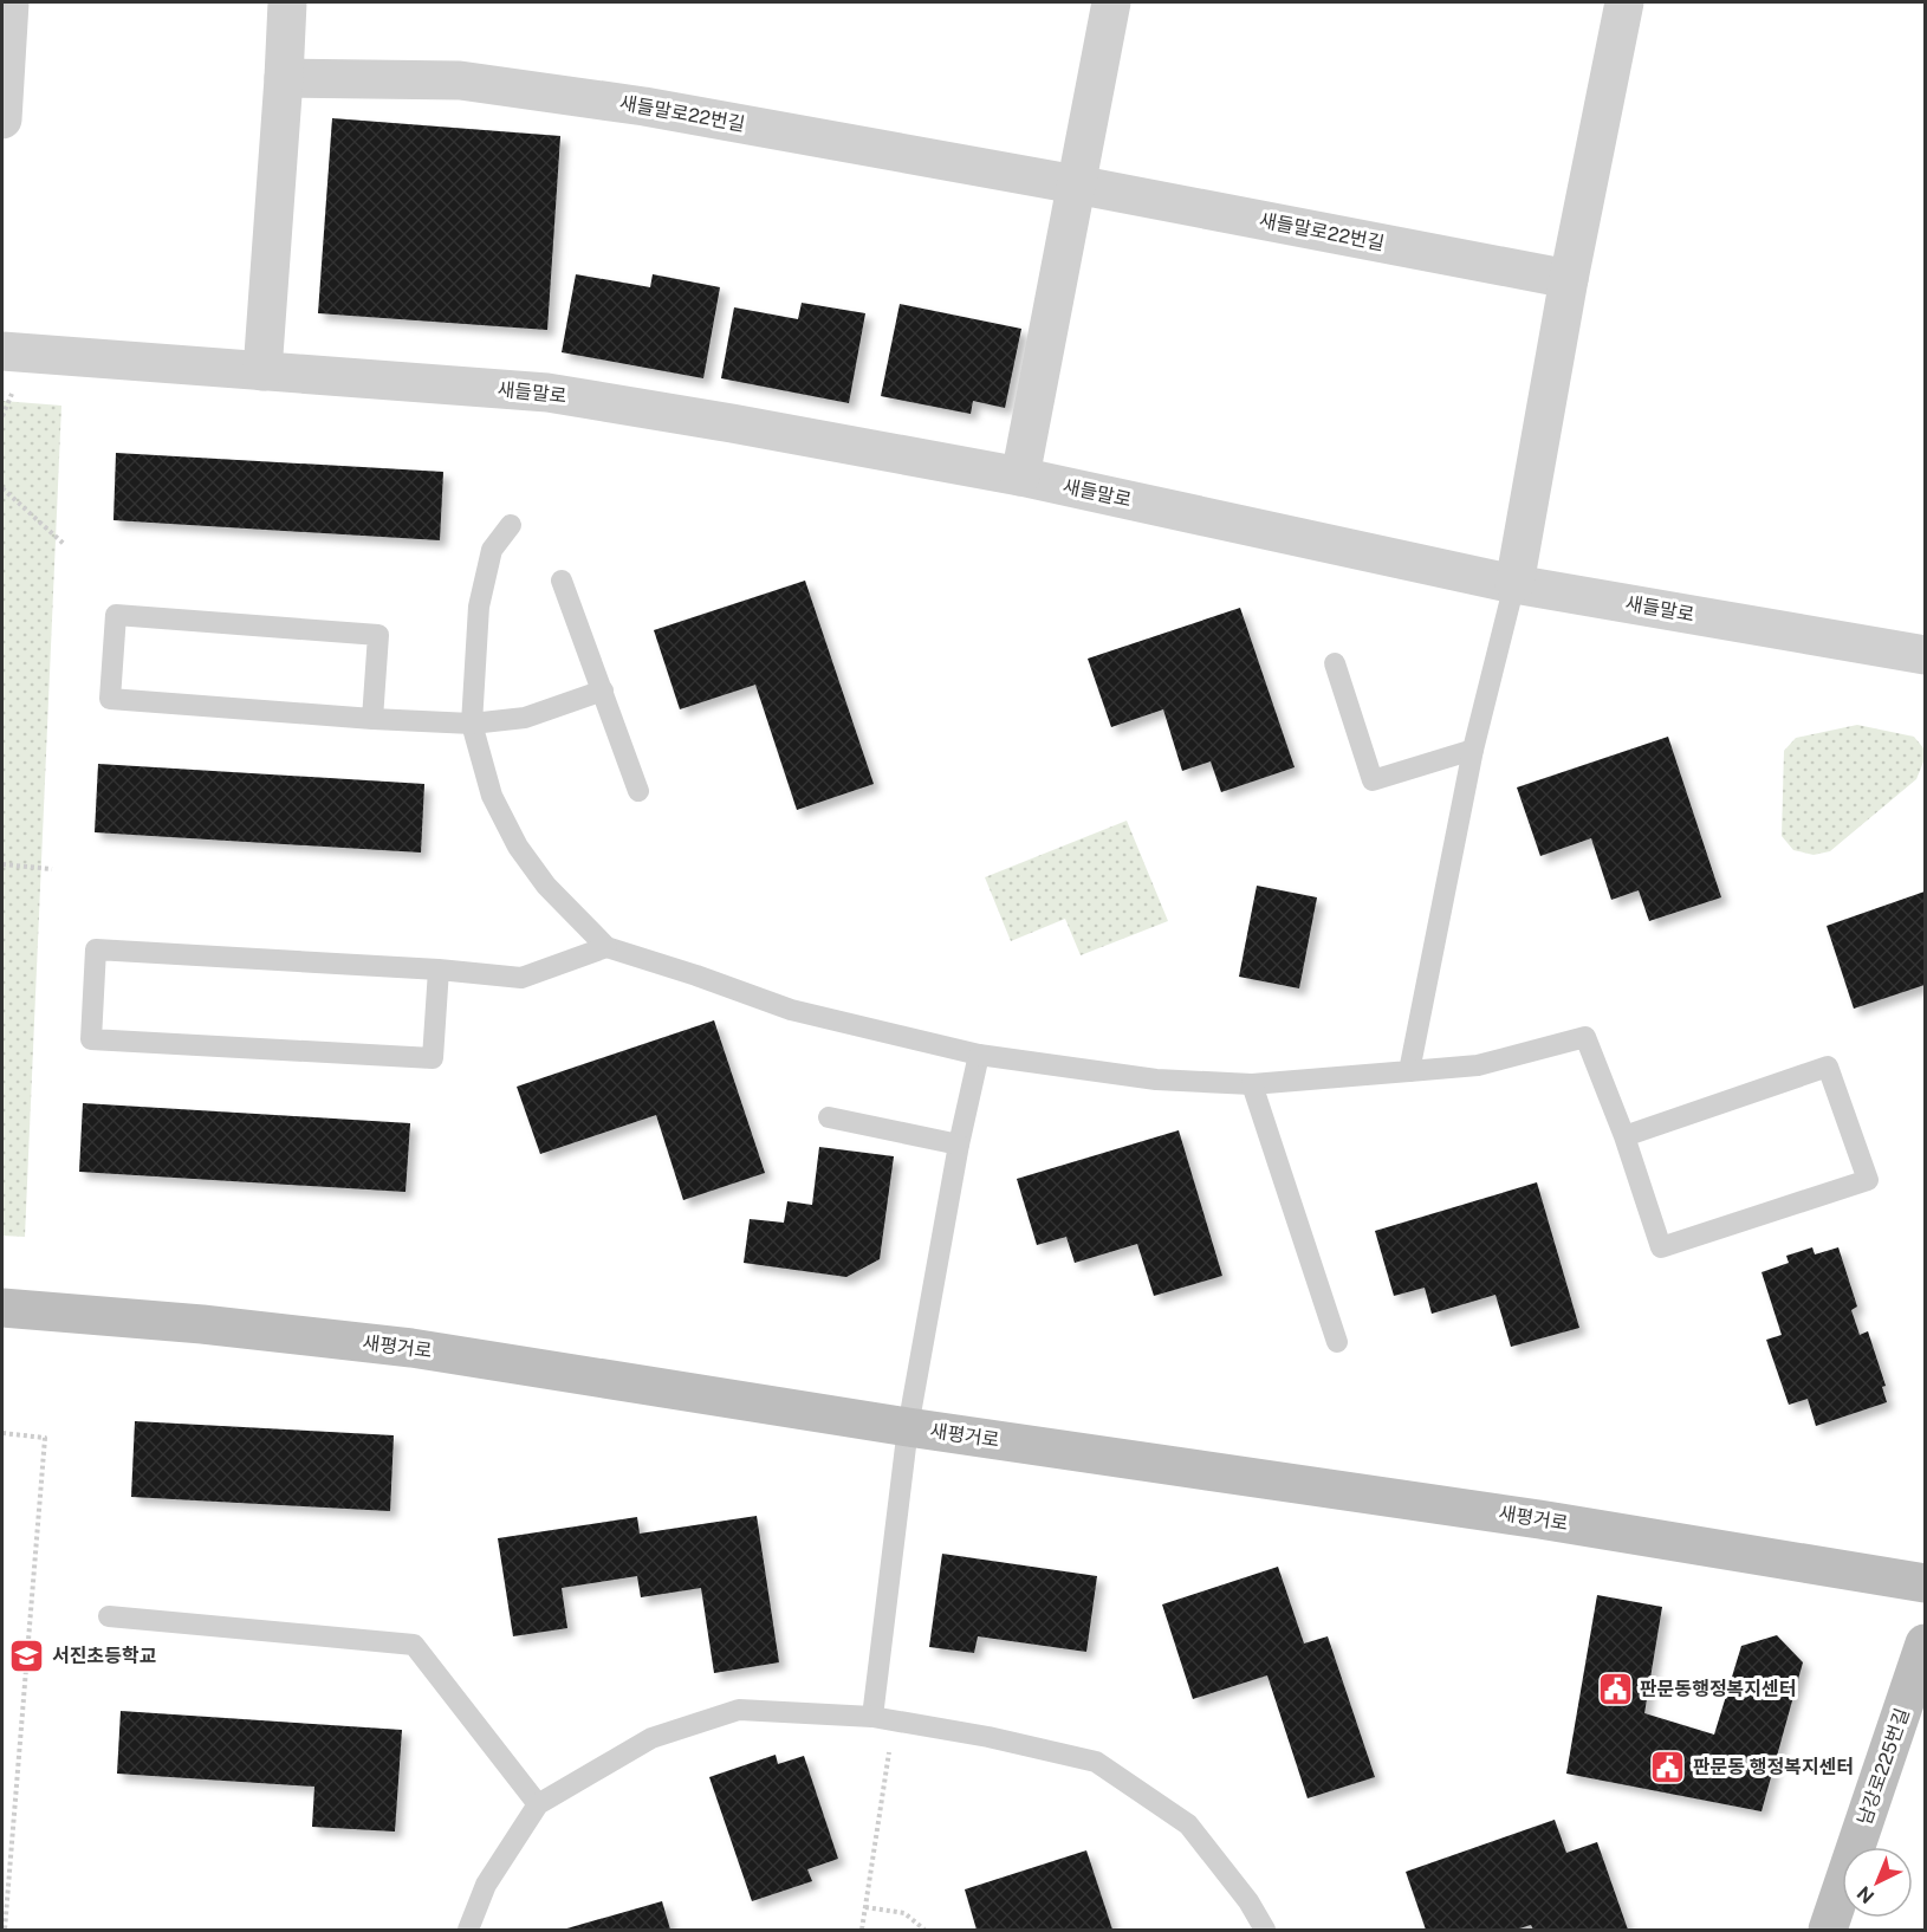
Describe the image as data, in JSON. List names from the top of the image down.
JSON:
{
  "streets": {
    "street": [
      "새들말로22번길",
      "새들말로",
      "새평거로",
      "남강로225번길"
    ]
  },
  "places": {
    "school or university": ["서진초등학교"],
    "public building": ["판문동행정복지센터", "판문동 행정복지센터"]
  },
  "north": "bottom left"
}
